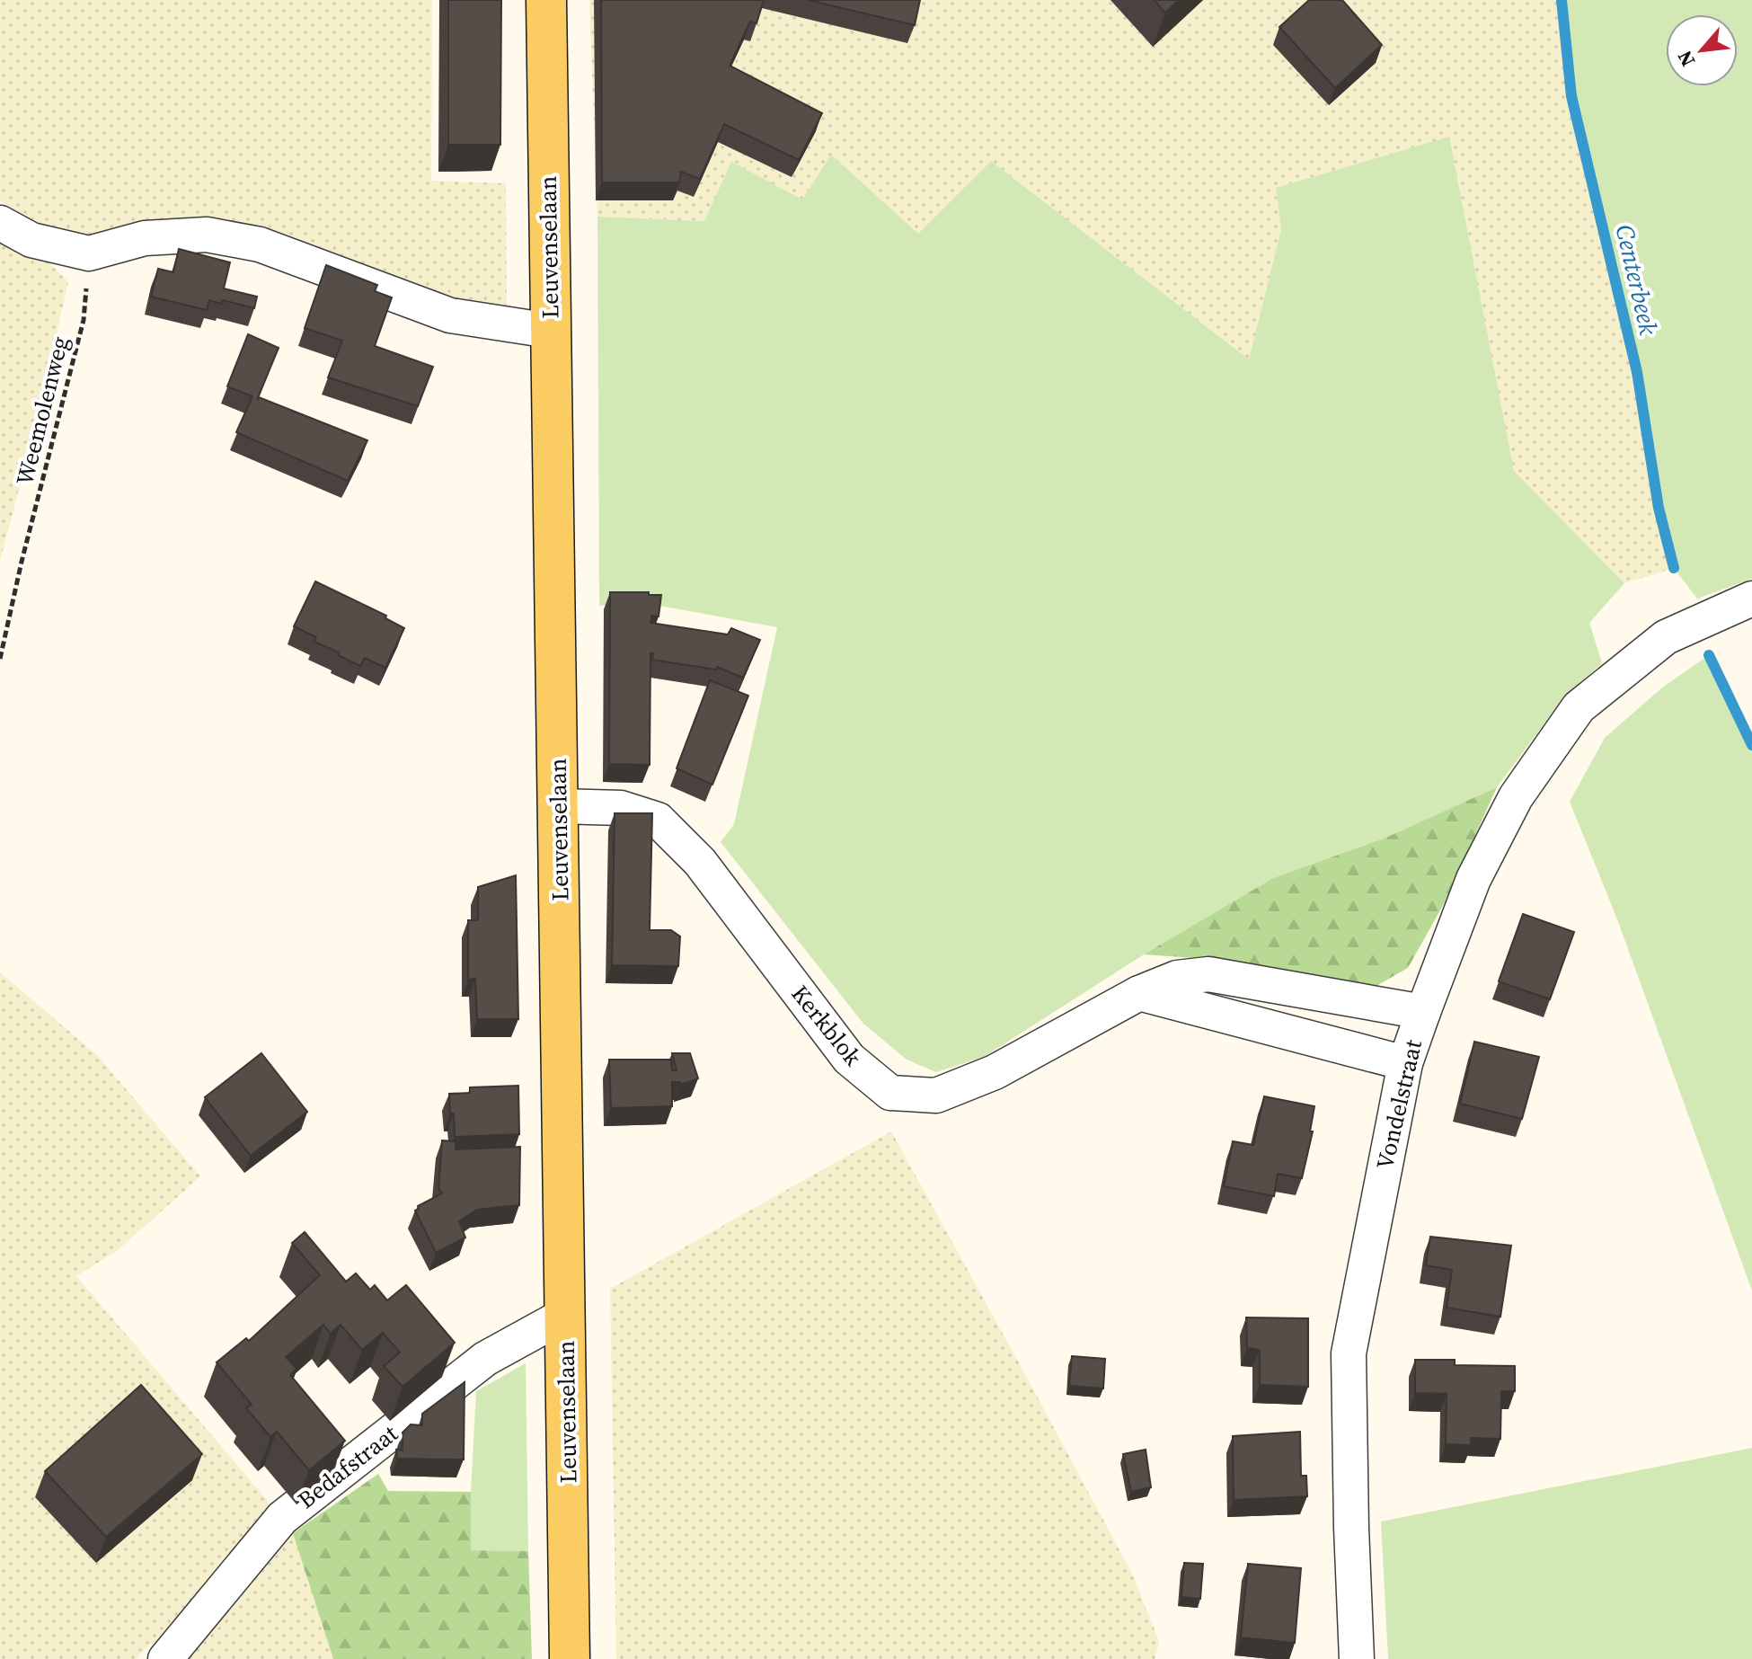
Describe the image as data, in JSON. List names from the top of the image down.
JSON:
{
  "streets": {
    "main road": ["Leuvenselaan"],
    "street": ["Kerkblok", "Vondelstraat", "Bedafstraat"],
    "path": ["Weemolenweg"]
  },
  "crossings": [
    ["Leuvenselaan", "Kerkblok"],
    ["Leuvenselaan", "Bedafstraat"],
    ["Kerkblok", "Vondelstraat"]
  ],
  "water": ["Centerbeek"],
  "north": "bottom left"
}
